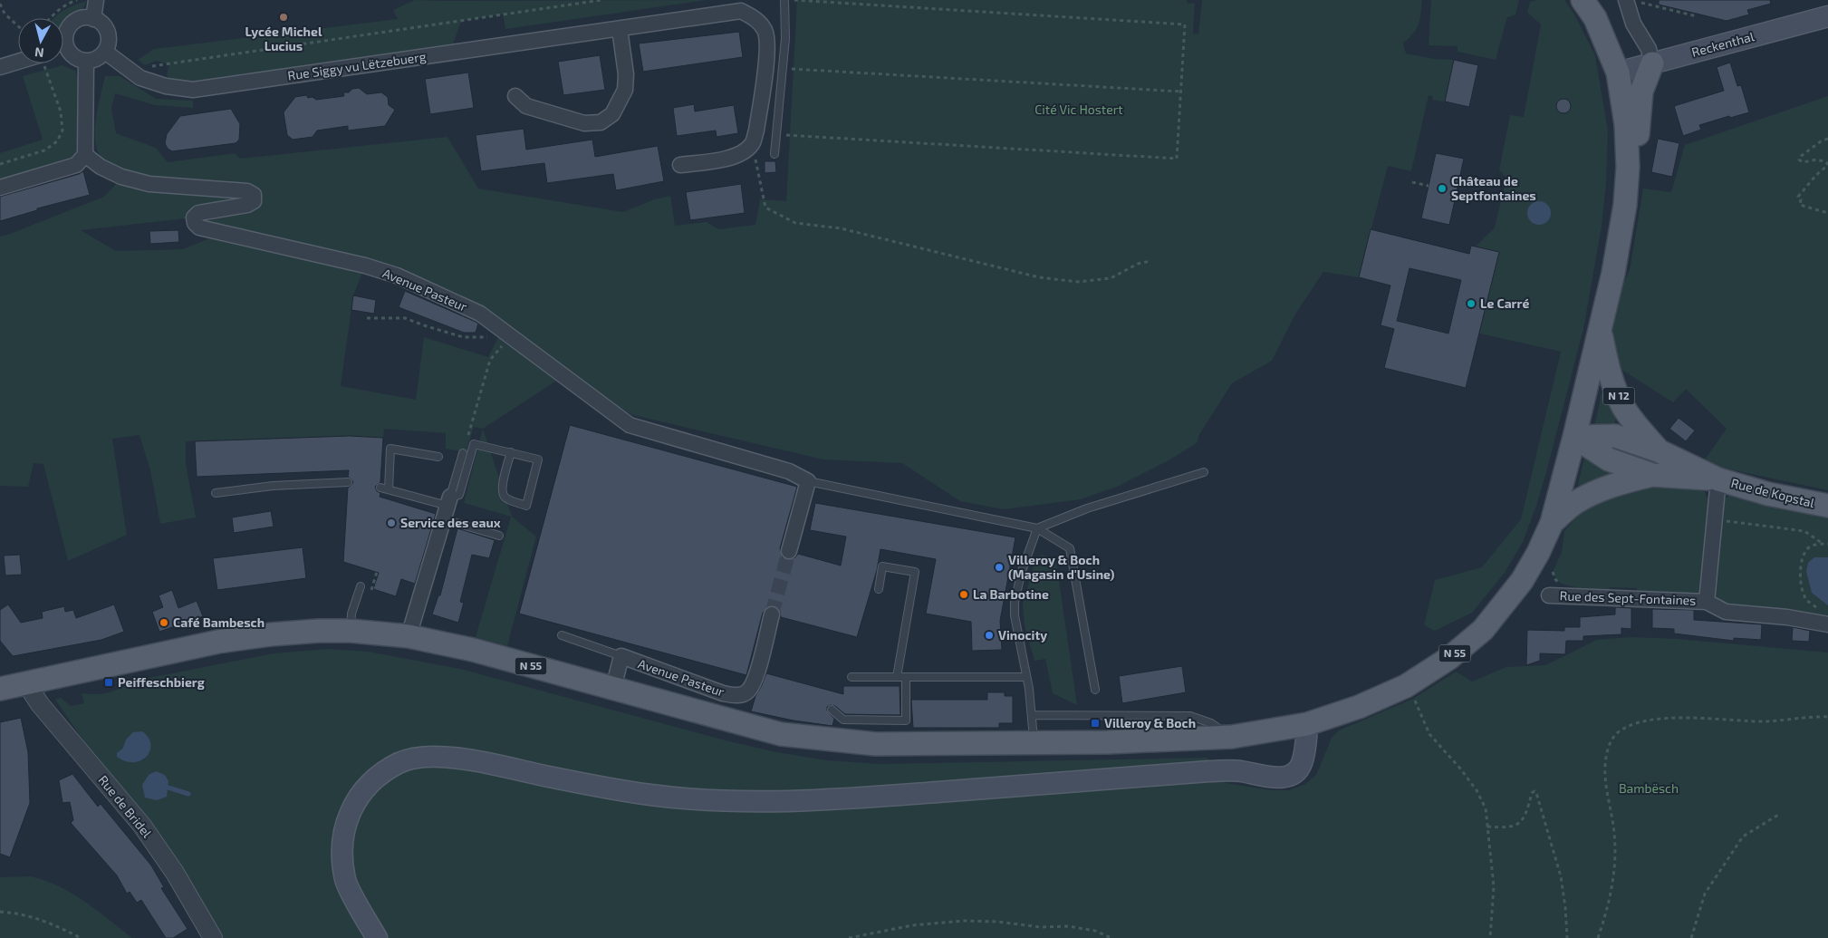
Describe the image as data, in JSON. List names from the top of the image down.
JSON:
{
  "streets": {
    "main road": [
      "Reckenthal",
      "N 12",
      "Rue de Kopstal",
      "N 55"
    ],
    "street": [
      "Rue Siggy vu Lëtzebuerg",
      "Avenue Pasteur",
      "Rue des Sept-Fontaines",
      "Rue de Bridel"
    ]
  },
  "crossings": [
    ["Reckenthal", "N 12"],
    ["Avenue Pasteur", "N 55"],
    ["N 12", "Rue de Kopstal"],
    ["N 12", "N 55"],
    ["Rue de Kopstal", "Rue des Sept-Fontaines"],
    ["Rue de Kopstal", "N 55"],
    ["N 55", "Rue de Bridel"]
  ],
  "parks": ["Cité Vic Hostert", "Bambësch"],
  "places": {
    "other": [
      "Lycée Michel Lucius",
      "Château de Septfontaines",
      "Le Carré",
      "Service des eaux",
      "Villeroy & Boch (Magasin d'Usine)",
      "La Barbotine",
      "Café Bambesch",
      "Vinocity"
    ],
    "transit": ["Peiffeschbierg", "Villeroy & Boch"]
  },
  "north": "bottom"
}
